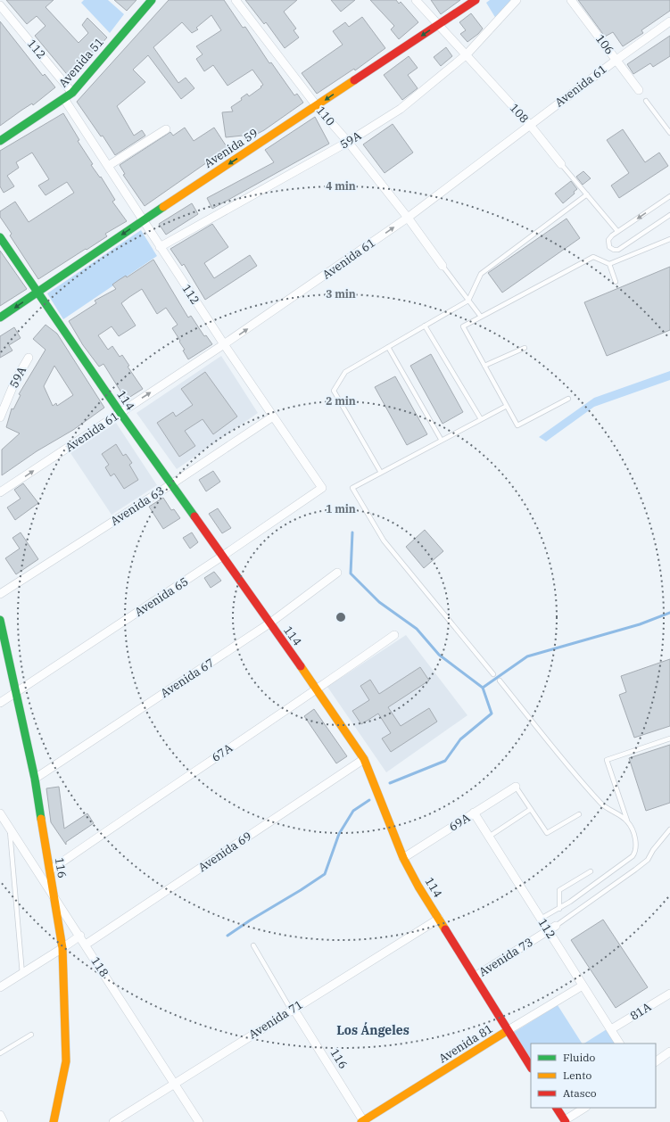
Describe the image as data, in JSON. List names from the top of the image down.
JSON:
{
  "streets": {
    "street": [
      "106",
      "112",
      "Avenida 51",
      "Avenida 61",
      "108",
      "110",
      "59A",
      "Avenida 59",
      "114",
      "Avenida 63",
      "Avenida 65",
      "Avenida 67",
      "67A",
      "69A",
      "Avenida 69",
      "116",
      "Avenida 73",
      "118",
      "81A",
      "Avenida 71",
      "Avenida 81"
    ]
  },
  "crossings": [
    ["106", "Avenida 61"],
    ["112", "Avenida 51"],
    ["112", "Avenida 61"],
    ["112", "59A"],
    ["112", "Avenida 59"],
    ["112", "Avenida 63"],
    ["112", "Avenida 65"],
    ["112", "69A"],
    ["112", "Avenida 73"],
    ["112", "81A"],
    ["112", "Avenida 81"],
    ["Avenida 61", "108"],
    ["Avenida 61", "110"],
    ["Avenida 61", "114"],
    ["108", "59A"],
    ["108", "Avenida 59"],
    ["110", "59A"],
    ["110", "Avenida 59"],
    ["Avenida 59", "114"],
    ["114", "Avenida 63"],
    ["114", "Avenida 65"],
    ["114", "Avenida 67"],
    ["114", "67A"],
    ["114", "69A"],
    ["114", "Avenida 69"],
    ["114", "Avenida 73"],
    ["114", "Avenida 71"],
    ["114", "Avenida 81"],
    ["Avenida 65", "116"],
    ["Avenida 67", "116"],
    ["67A", "116"],
    ["Avenida 69", "118"],
    ["116", "118"],
    ["116", "Avenida 71"],
    ["116", "Avenida 81"],
    ["118", "Avenida 71"]
  ],
  "one_way": ["Avenida 61", "Avenida 59"],
  "districts": ["Los Ángeles"],
  "legend": ["Fluido", "Lento", "Atasco"],
  "rings": [
    "4 min",
    "3 min",
    "2 min",
    "1 min"
  ]
}
